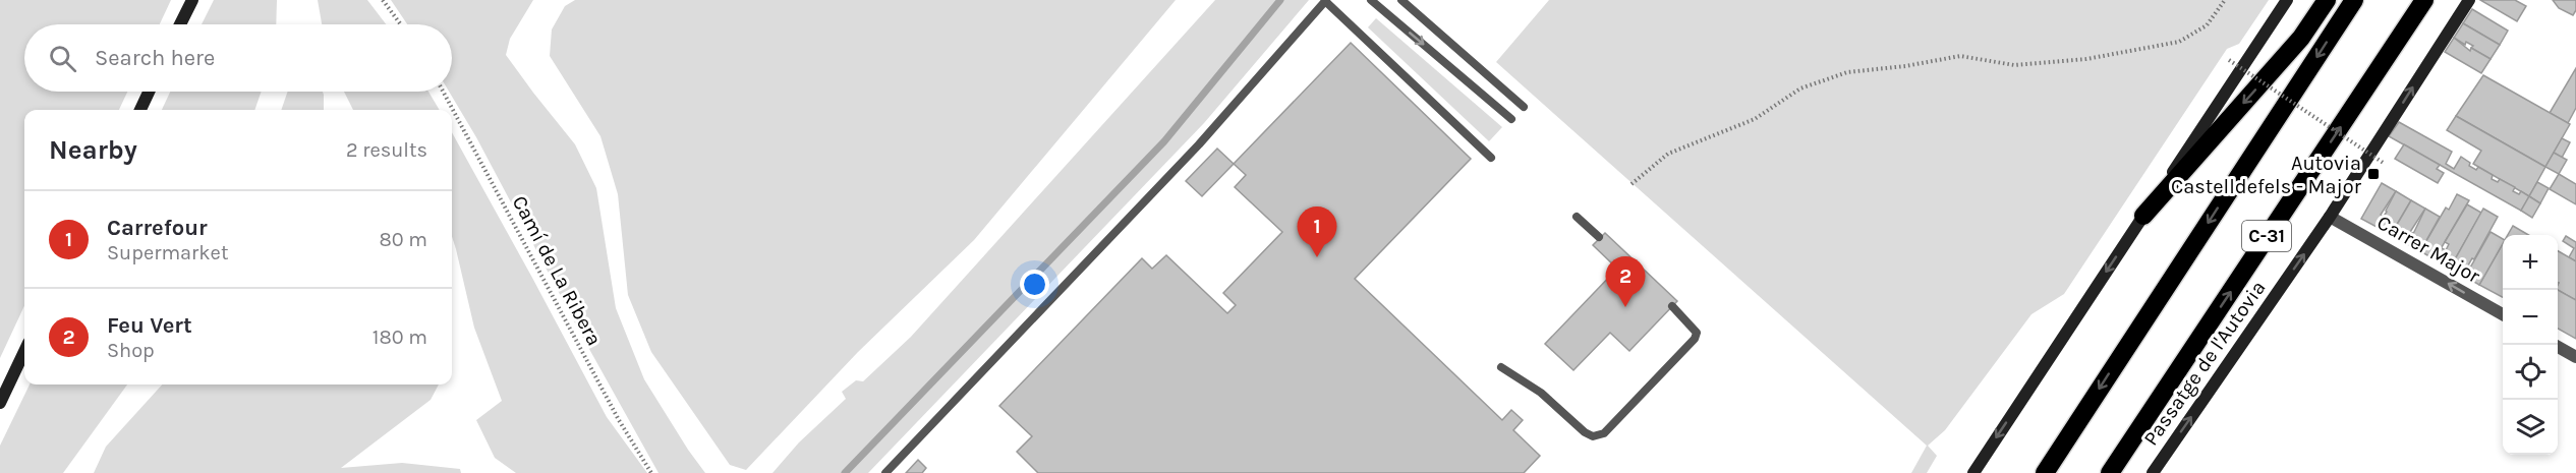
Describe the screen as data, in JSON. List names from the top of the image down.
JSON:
{
  "streets": {
    "highway": ["C-31"],
    "street": ["Carrer Major", "Passatge de l'Autovia"],
    "path": ["Camí de La Ribera"]
  },
  "crossings": [
    ["Carrer Major", "Passatge de l'Autovia"]
  ],
  "one_way": ["Carrer Major", "Passatge de l'Autovia"],
  "places": {
    "transit": ["Autovia Castelldefels - Major"]
  },
  "page": {
    "search": "Search here",
    "heading": ["Nearby", "2 results"],
    "list": [
      {
        "mark": "1",
        "name": "Carrefour",
        "note": "Supermarket",
        "value": "80 m"
      },
      {
        "mark": "2",
        "name": "Feu Vert",
        "note": "Shop",
        "value": "180 m"
      }
    ],
    "pins": ["1", "2"],
    "map_buttons": ["+", "−"]
  }
}
